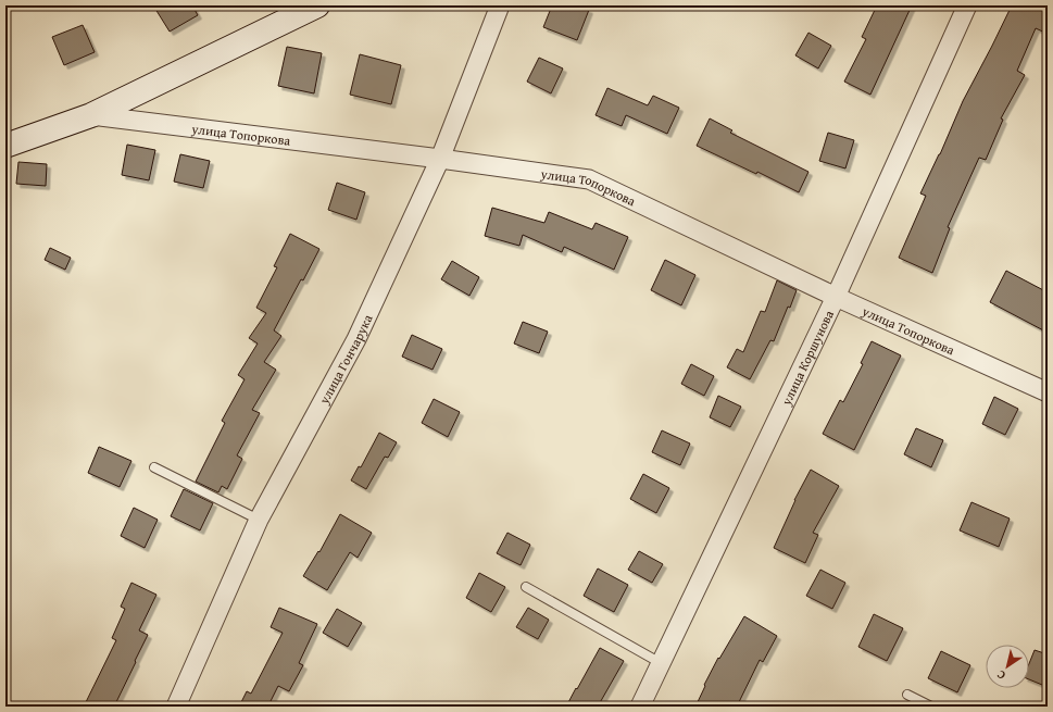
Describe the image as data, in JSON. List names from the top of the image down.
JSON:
{
  "streets": {
    "street": ["улица Топоркова", "улица Коршунова", "улица Гончарука"]
  },
  "crossings": [
    ["улица Топоркова", "улица Коршунова"],
    ["улица Топоркова", "улица Гончарука"]
  ],
  "north": "bottom left"
}
